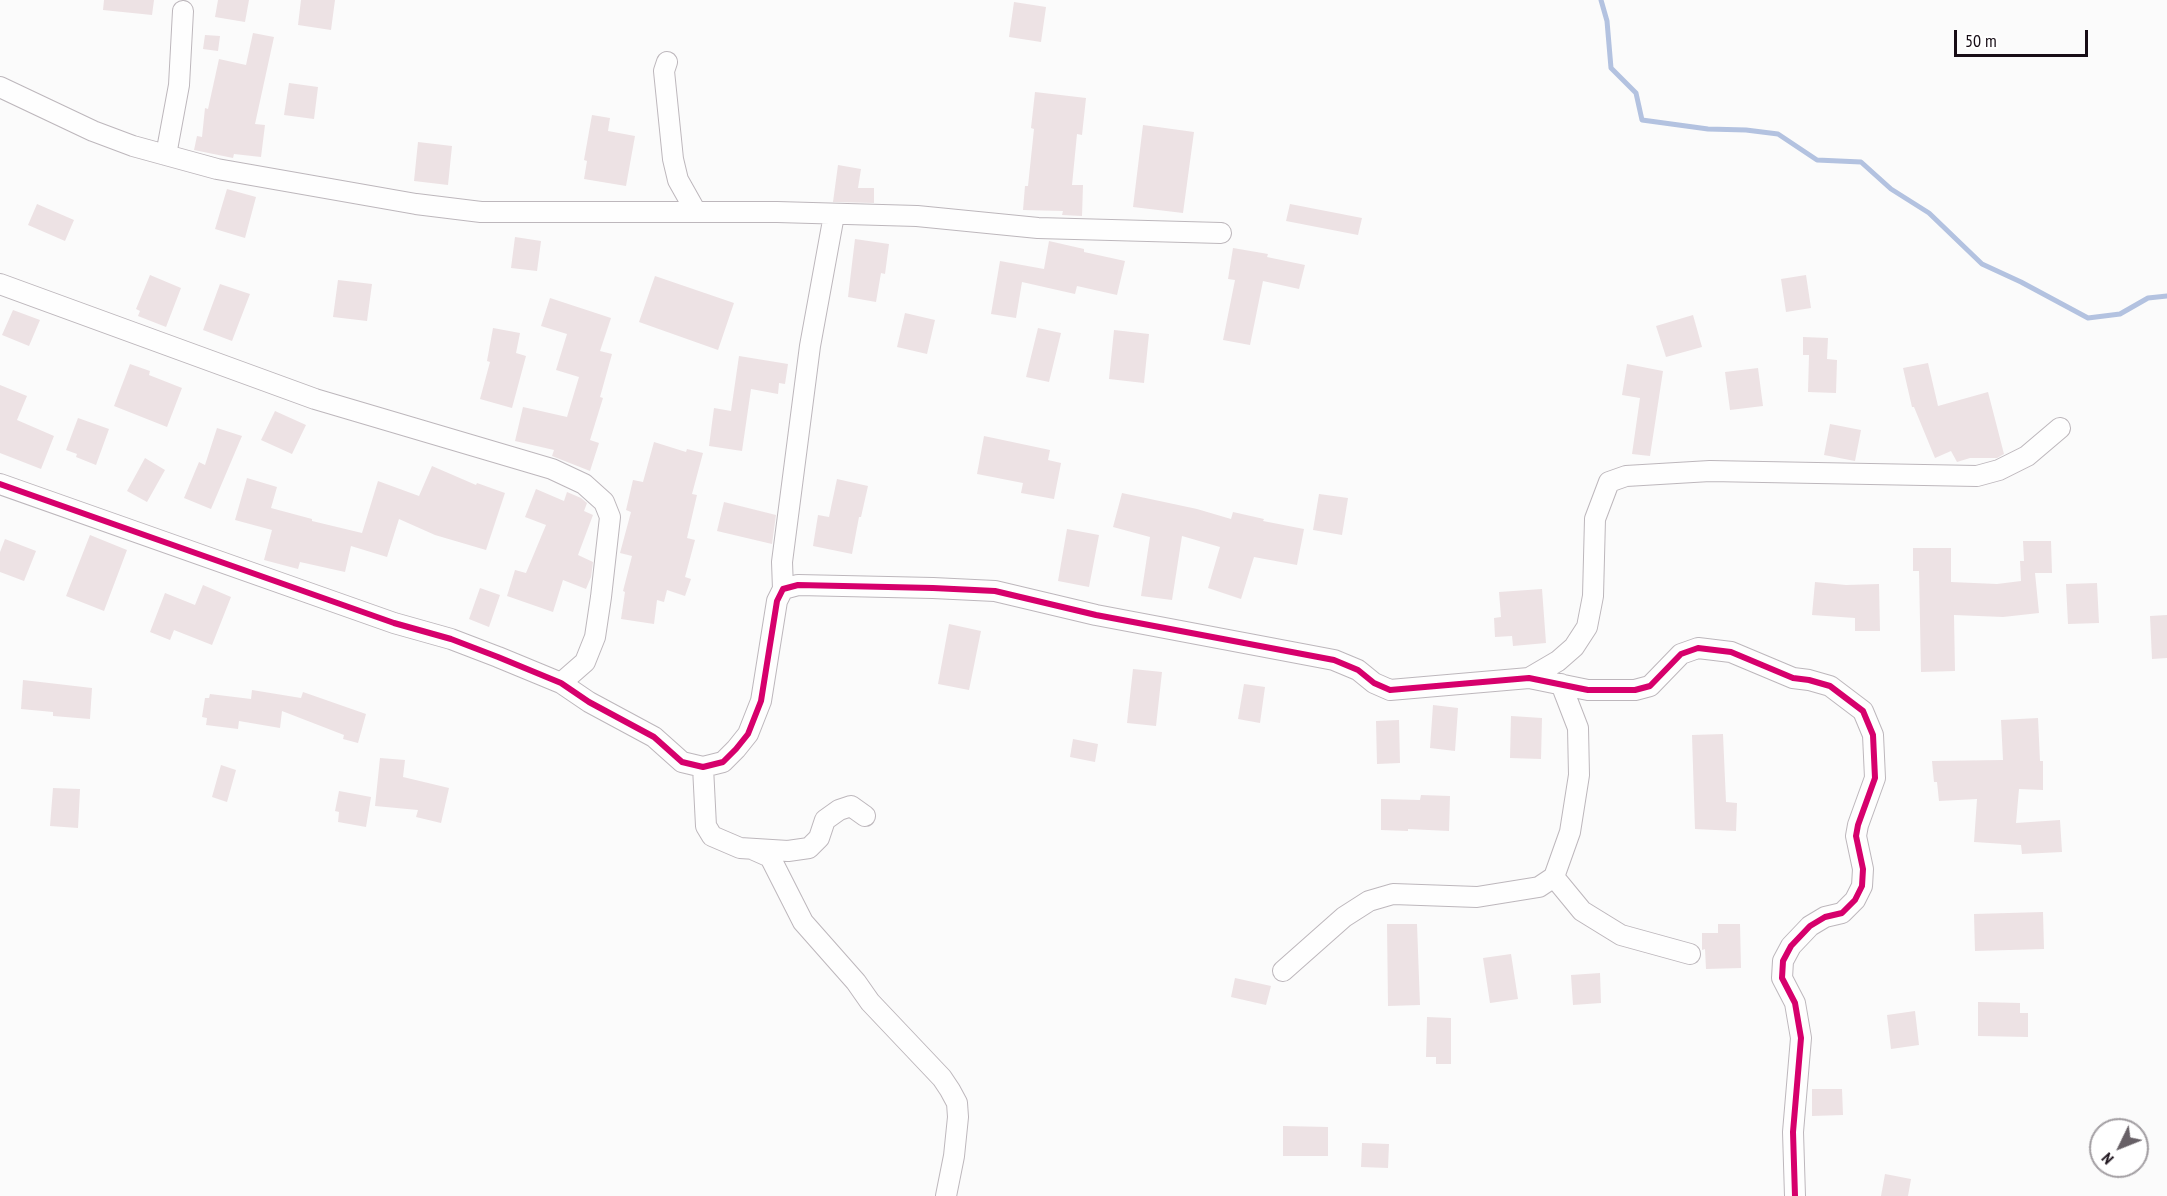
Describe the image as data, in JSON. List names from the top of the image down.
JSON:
{
  "scale_bar": "50 m",
  "north": "bottom left"
}
